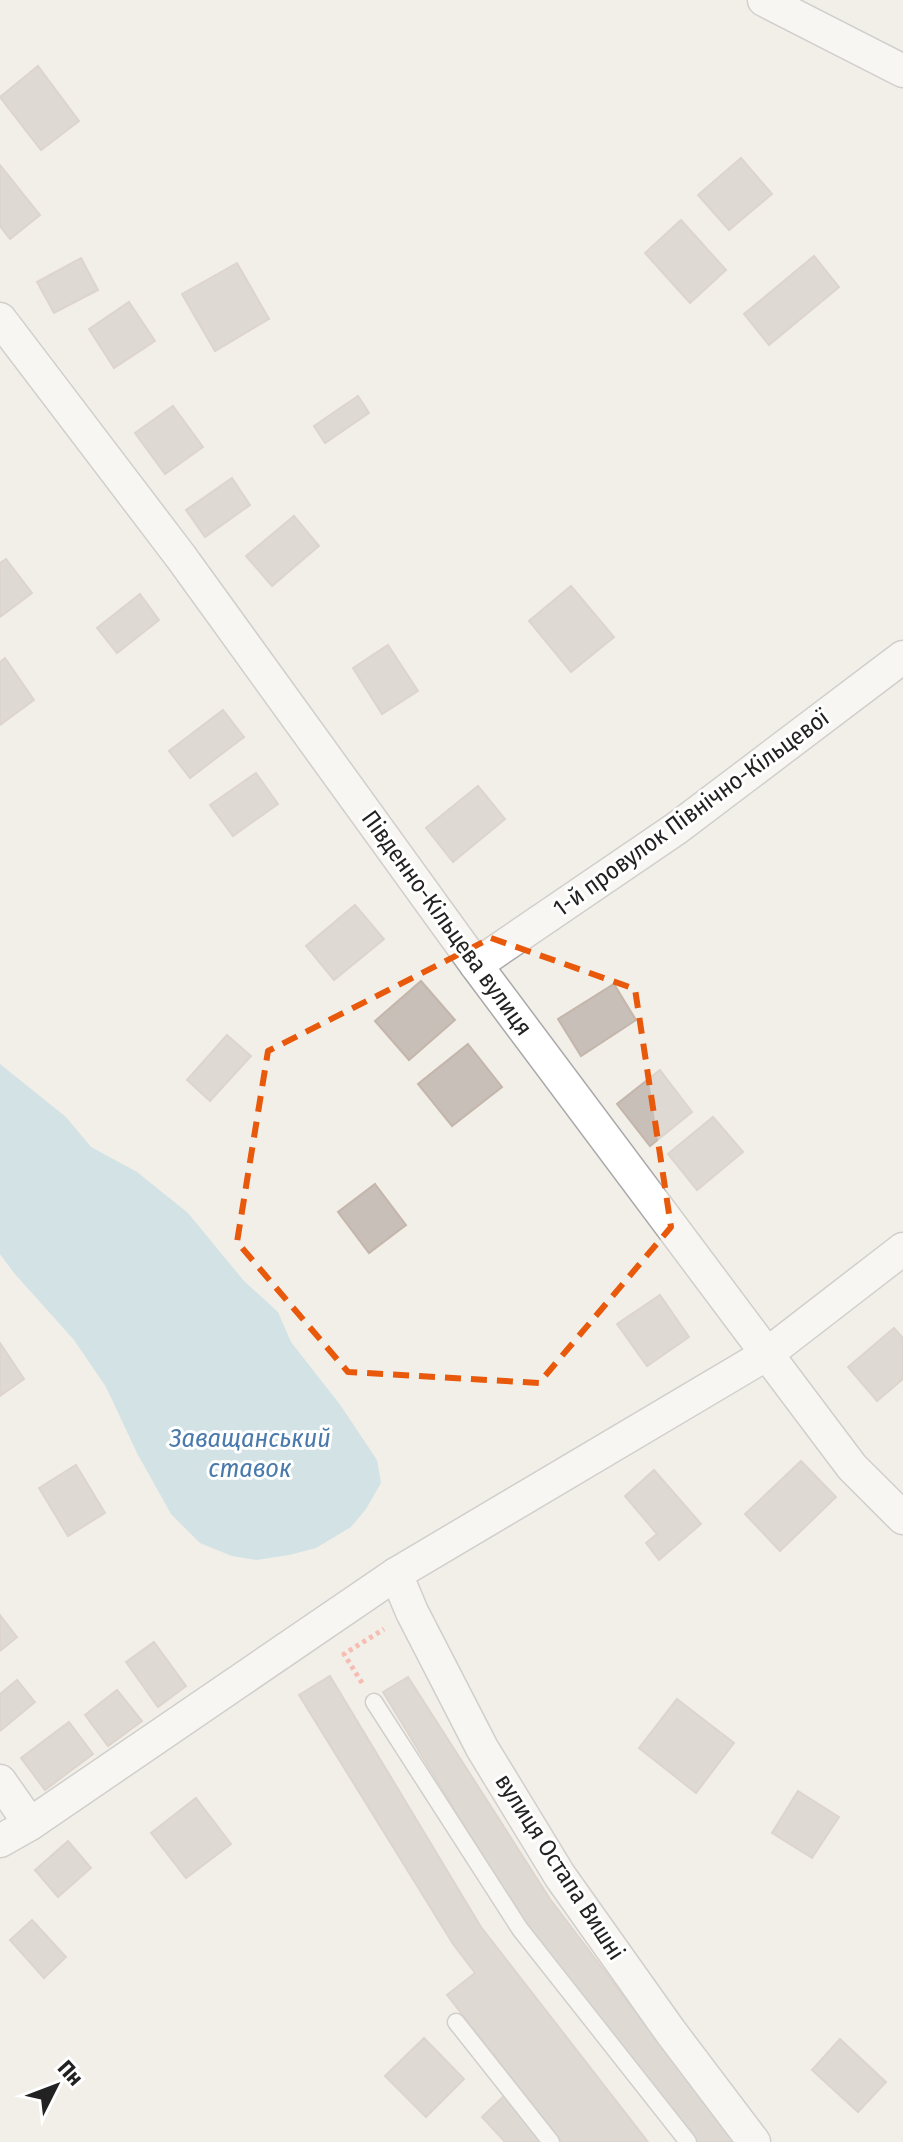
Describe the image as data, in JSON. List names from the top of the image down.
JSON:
{
  "streets": {
    "street": ["1-й провулок Північно-Кільцевої", "Південно-Кільцева вулиця", "вулиця Остапа Вишні"]
  },
  "crossings": [
    ["1-й провулок Північно-Кільцевої", "Південно-Кільцева вулиця"]
  ],
  "water": ["Заващанський ставок"],
  "north": "top right"
}
